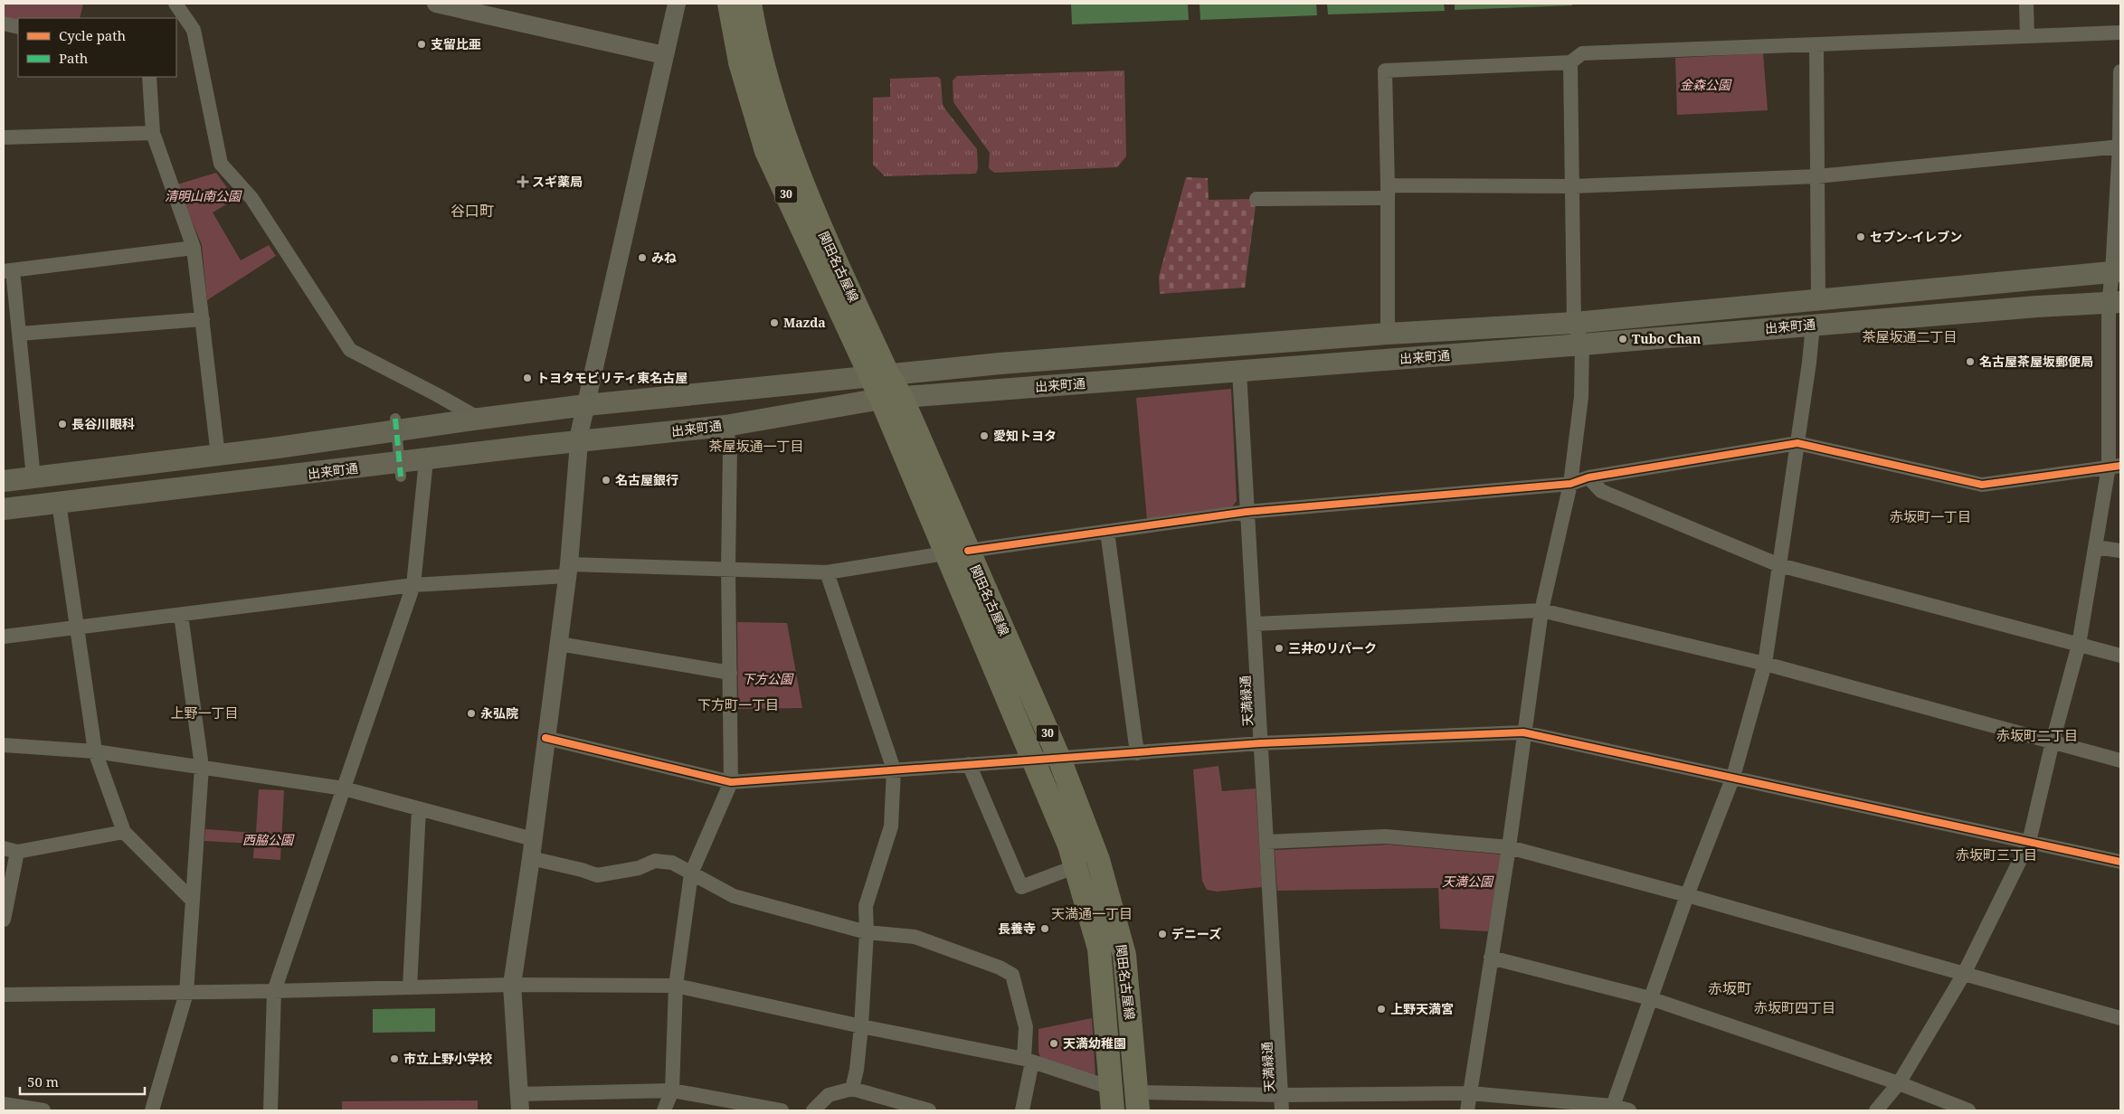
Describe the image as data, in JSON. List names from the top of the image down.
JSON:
{
  "streets": {
    "main road": ["30", "関田名古屋線", "出来町通"],
    "street": ["天満緑通"]
  },
  "crossings": [
    ["関田名古屋線", "出来町通"],
    ["出来町通", "天満緑通"]
  ],
  "districts": [
    "谷口町",
    "茶屋坂通二丁目",
    "茶屋坂通一丁目",
    "赤坂町一丁目",
    "下方町一丁目",
    "上野一丁目",
    "赤坂町二丁目",
    "赤坂町三丁目",
    "天満通一丁目",
    "赤坂町",
    "赤坂町四丁目"
  ],
  "parks": [
    "金森公園",
    "清明山南公園",
    "下方公園",
    "西脇公園",
    "天満公園"
  ],
  "places": {
    "other": [
      "支留比亜",
      "セブン-イレブン",
      "みね",
      "Mazda",
      "Tubo Chan",
      "名古屋茶屋坂郵便局",
      "トヨタモビリティ東名古屋",
      "長谷川眼科",
      "愛知トヨタ",
      "名古屋銀行",
      "三井のリパーク",
      "永弘院",
      "長養寺",
      "デニーズ",
      "上野天満宮",
      "天満幼稚園",
      "市立上野小学校"
    ],
    "health": ["スギ薬局"]
  },
  "legend": ["Cycle path", "Path"],
  "scale_bar": "50 m"
}
